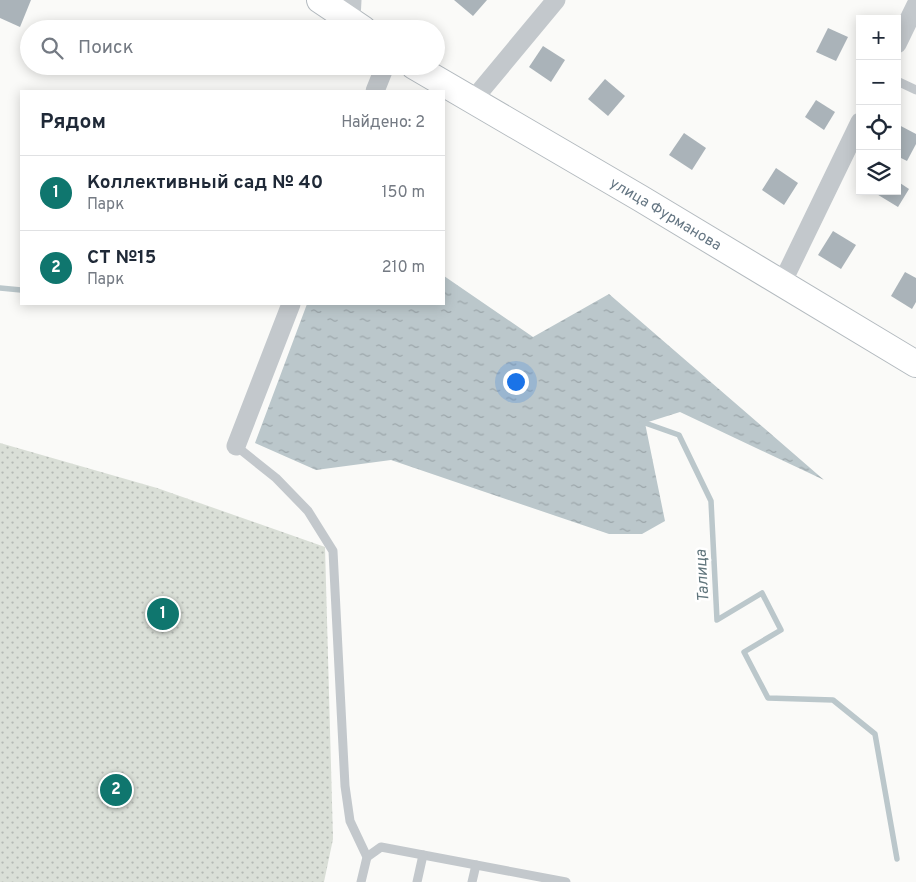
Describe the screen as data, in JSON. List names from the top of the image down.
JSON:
{
  "streets": {
    "main road": ["улица Фурманова"]
  },
  "water": ["Талица"],
  "page": {
    "map_buttons": ["+", "−"],
    "search": "Поиск",
    "heading": ["Рядом", "Найдено: 2"],
    "list": [
      {
        "mark": "1",
        "name": "Коллективный сад № 40",
        "note": "Парк",
        "value": "150 m"
      },
      {
        "mark": "2",
        "name": "СТ №15",
        "note": "Парк",
        "value": "210 m"
      }
    ],
    "pins": ["1", "2"]
  }
}
